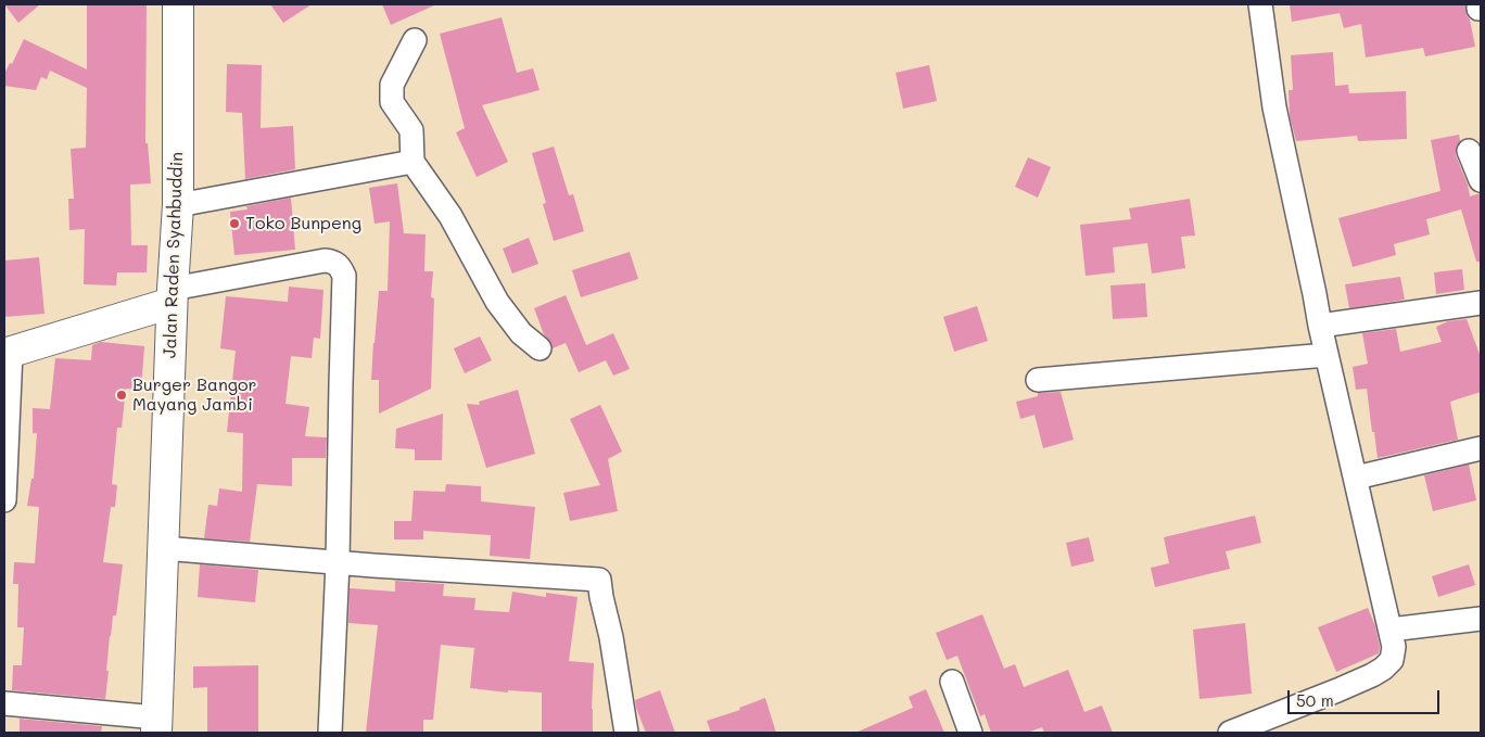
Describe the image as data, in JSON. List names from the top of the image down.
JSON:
{
  "streets": {
    "main road": ["Jalan Raden Syahbuddin"]
  },
  "places": ["Toko Bunpeng", "Burger Bangor Mayang Jambi"],
  "scale_bar": "50 m"
}
